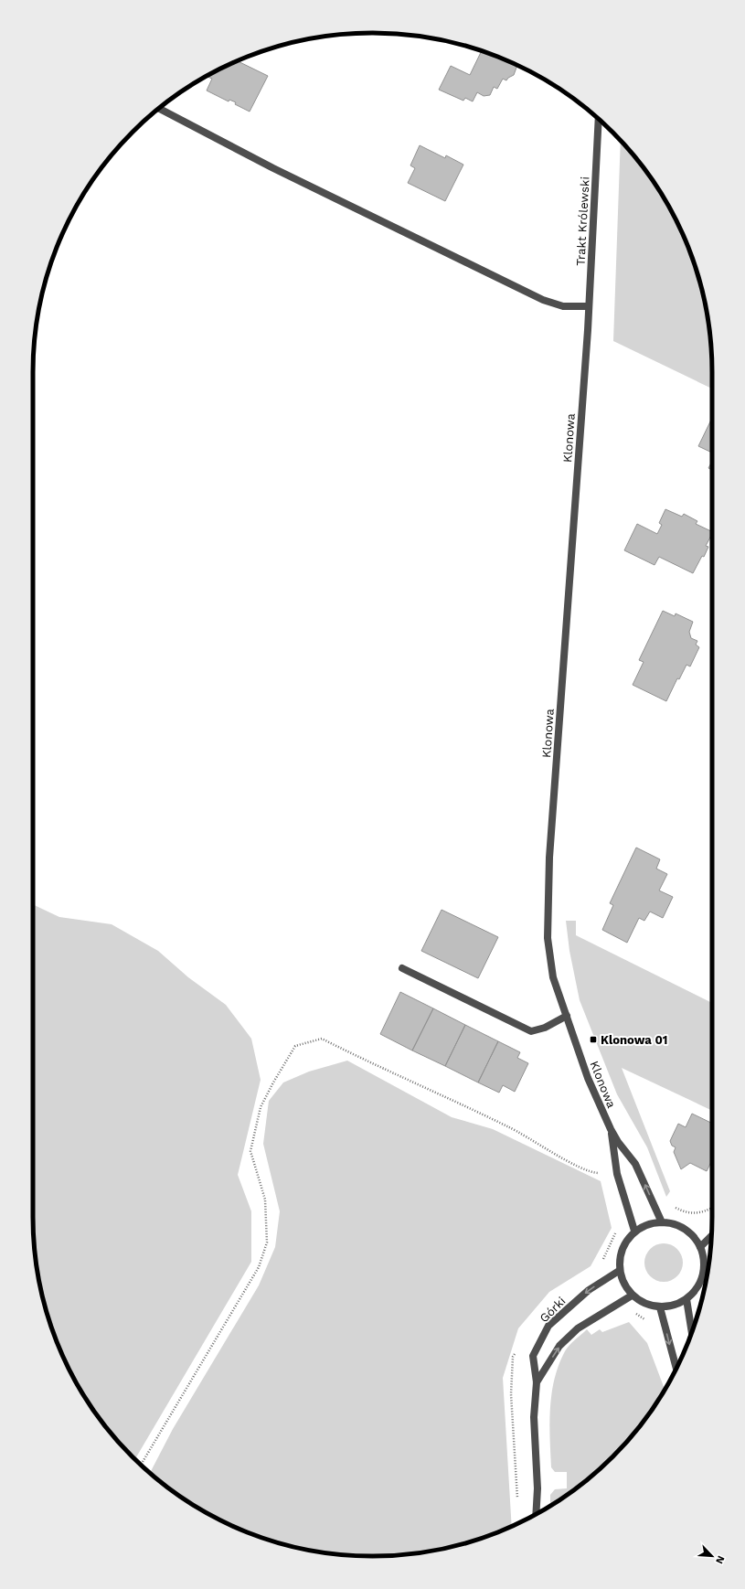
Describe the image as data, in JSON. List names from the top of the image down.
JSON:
{
  "streets": {
    "street": ["Trakt Królewski", "Klonowa", "Górki"]
  },
  "crossings": [
    ["Trakt Królewski", "Klonowa"],
    ["Klonowa", "Górki"]
  ],
  "places": {
    "transit": ["Klonowa 01"]
  },
  "north": "bottom right"
}
